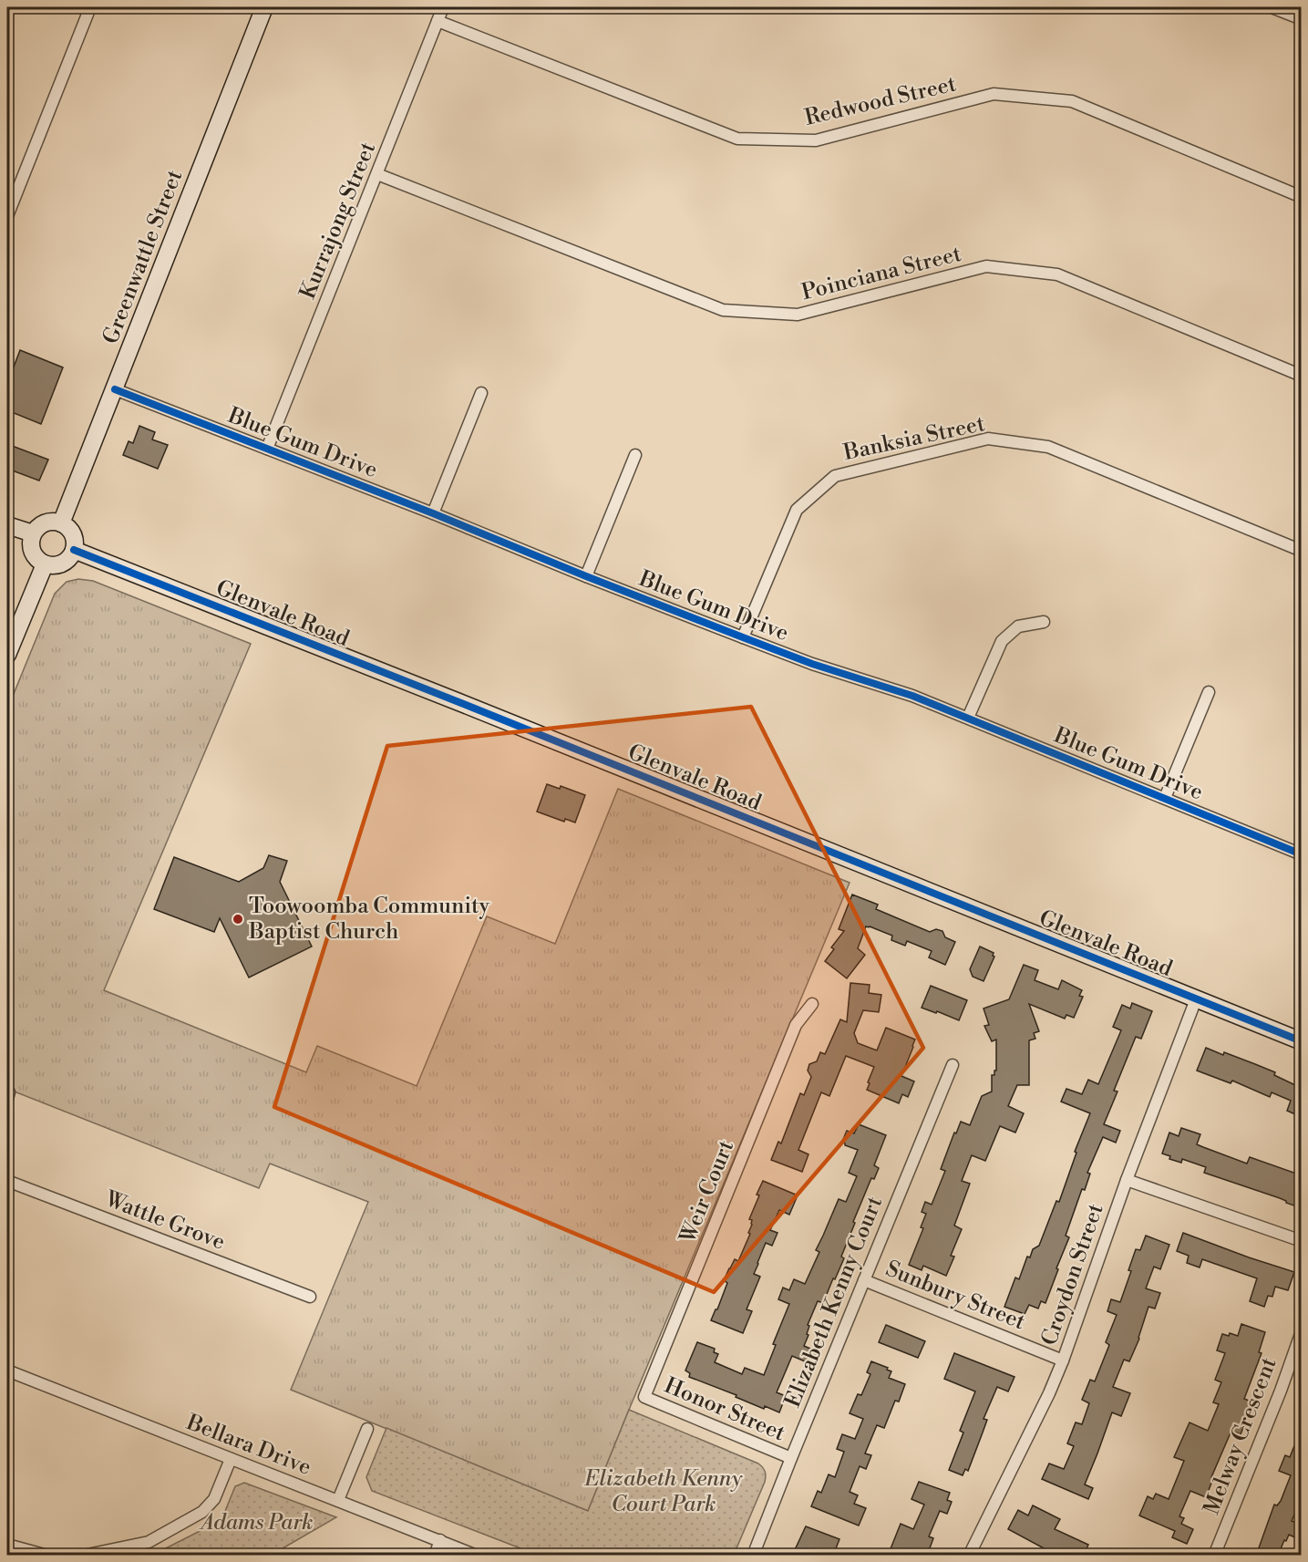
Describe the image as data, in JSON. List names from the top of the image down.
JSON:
{
  "streets": {
    "street": [
      "Redwood Street",
      "Kurrajong Street",
      "Greenwattle Street",
      "Poinciana Street",
      "Banksia Street",
      "Blue Gum Drive",
      "Glenvale Road",
      "Weir Court",
      "Wattle Grove",
      "Croydon Street",
      "Sunbury Street",
      "Elizabeth Kenny Court",
      "Honor Street",
      "Melway Crescent",
      "Bellara Drive"
    ]
  },
  "crossings": [
    ["Redwood Street", "Kurrajong Street"],
    ["Kurrajong Street", "Poinciana Street"],
    ["Kurrajong Street", "Blue Gum Drive"],
    ["Greenwattle Street", "Blue Gum Drive"],
    ["Greenwattle Street", "Glenvale Road"],
    ["Banksia Street", "Blue Gum Drive"],
    ["Glenvale Road", "Croydon Street"],
    ["Weir Court", "Honor Street"],
    ["Croydon Street", "Sunbury Street"],
    ["Sunbury Street", "Elizabeth Kenny Court"],
    ["Elizabeth Kenny Court", "Honor Street"]
  ],
  "parks": ["Elizabeth Kenny Court Park", "Adams Park"],
  "places": ["Toowoomba Community Baptist Church"]
}
